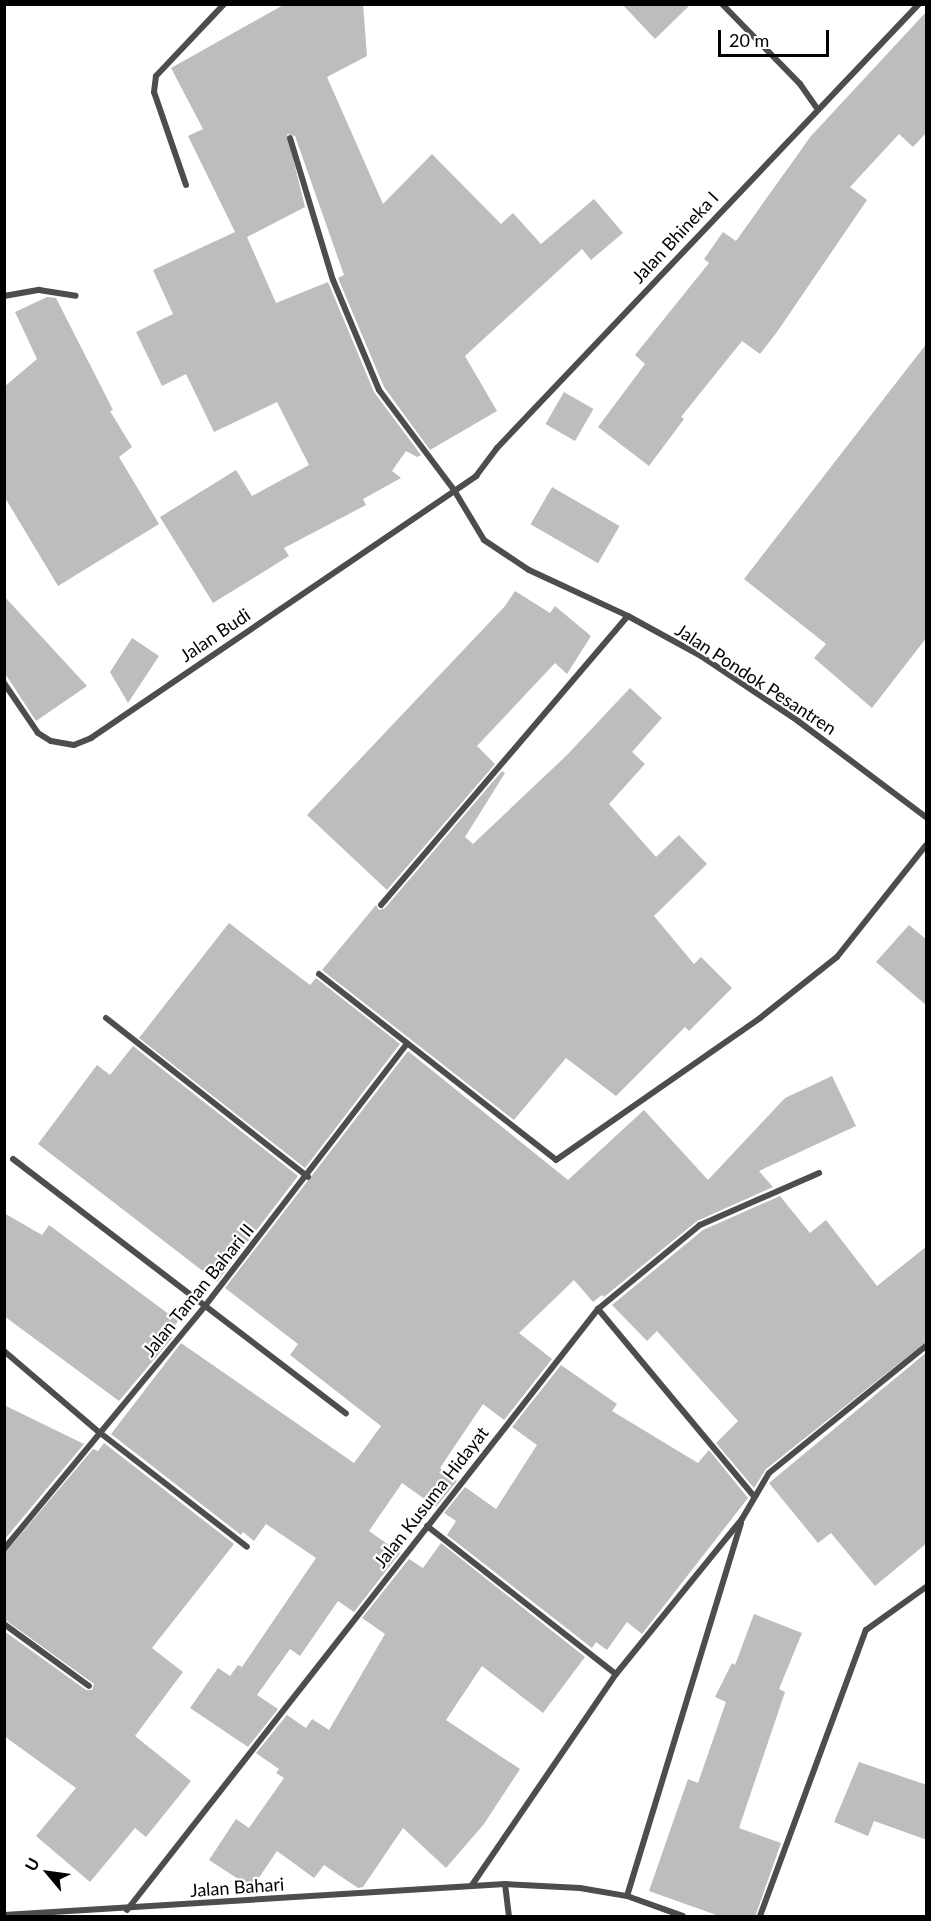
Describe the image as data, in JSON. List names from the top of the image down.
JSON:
{
  "streets": {
    "street": [
      "Jalan Bhineka I",
      "Jalan Budi",
      "Jalan Pondok Pesantren",
      "Jalan Taman Bahari II",
      "Jalan Kusuma Hidayat",
      "Jalan Bahari"
    ]
  },
  "crossings": [
    ["Jalan Bhineka I", "Jalan Budi"],
    ["Jalan Bhineka I", "Jalan Pondok Pesantren"],
    ["Jalan Budi", "Jalan Pondok Pesantren"],
    ["Jalan Kusuma Hidayat", "Jalan Bahari"]
  ],
  "scale_bar": "20 m",
  "north": "top left"
}
